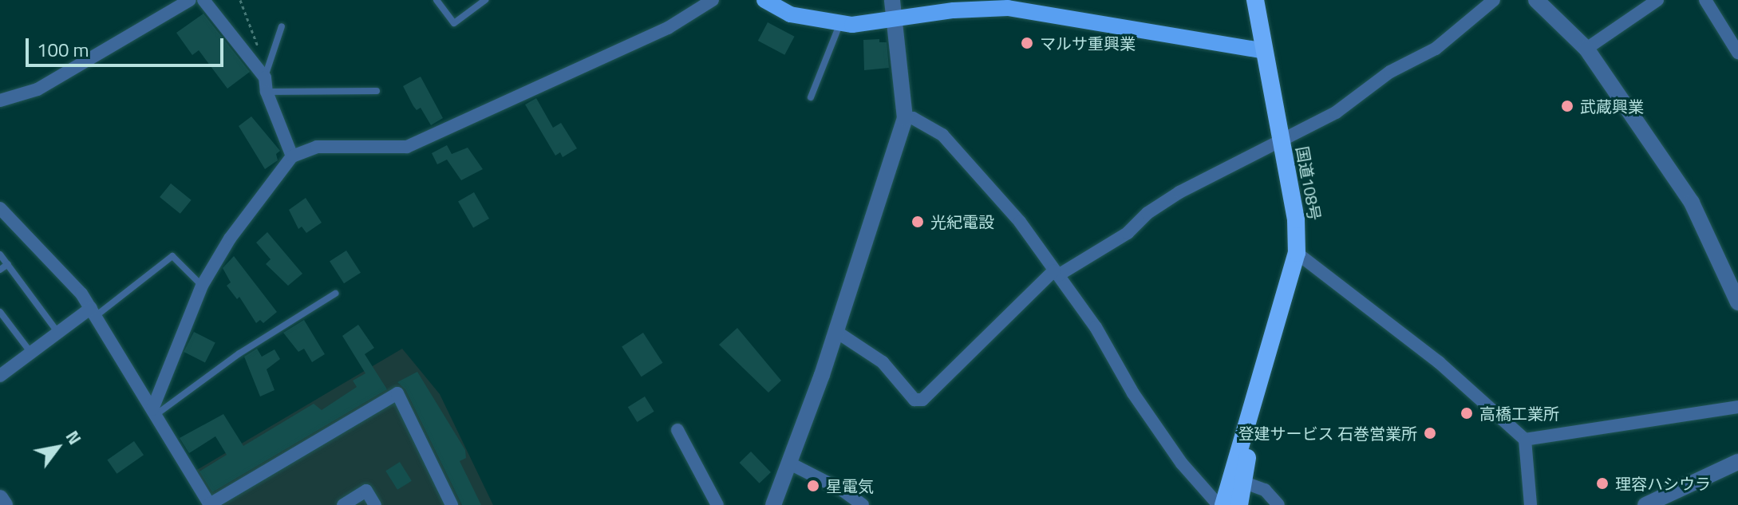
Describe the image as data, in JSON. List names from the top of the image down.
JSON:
{
  "streets": {
    "highway": ["国道108号"]
  },
  "places": [
    "マルサ重興業",
    "武蔵興業",
    "光紀電設",
    "高橋工業所",
    "登建サービス 石巻営業所",
    "理容ハシウラ",
    "星電気"
  ],
  "scale_bar": "100 m",
  "north": "top right"
}
